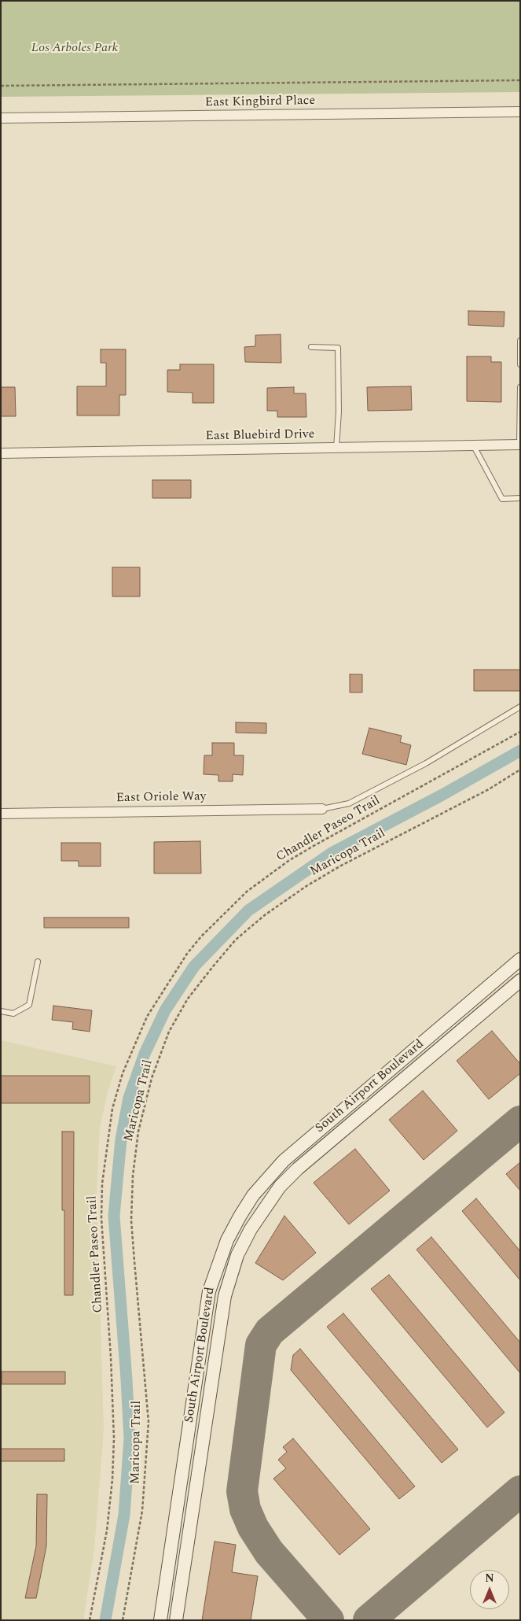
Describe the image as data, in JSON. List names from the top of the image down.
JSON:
{
  "streets": {
    "street": [
      "East Kingbird Place",
      "East Bluebird Drive",
      "East Oriole Way",
      "South Airport Boulevard"
    ],
    "path": ["Chandler Paseo Trail", "Maricopa Trail"]
  },
  "parks": ["Los Arboles Park"],
  "north": "top"
}
